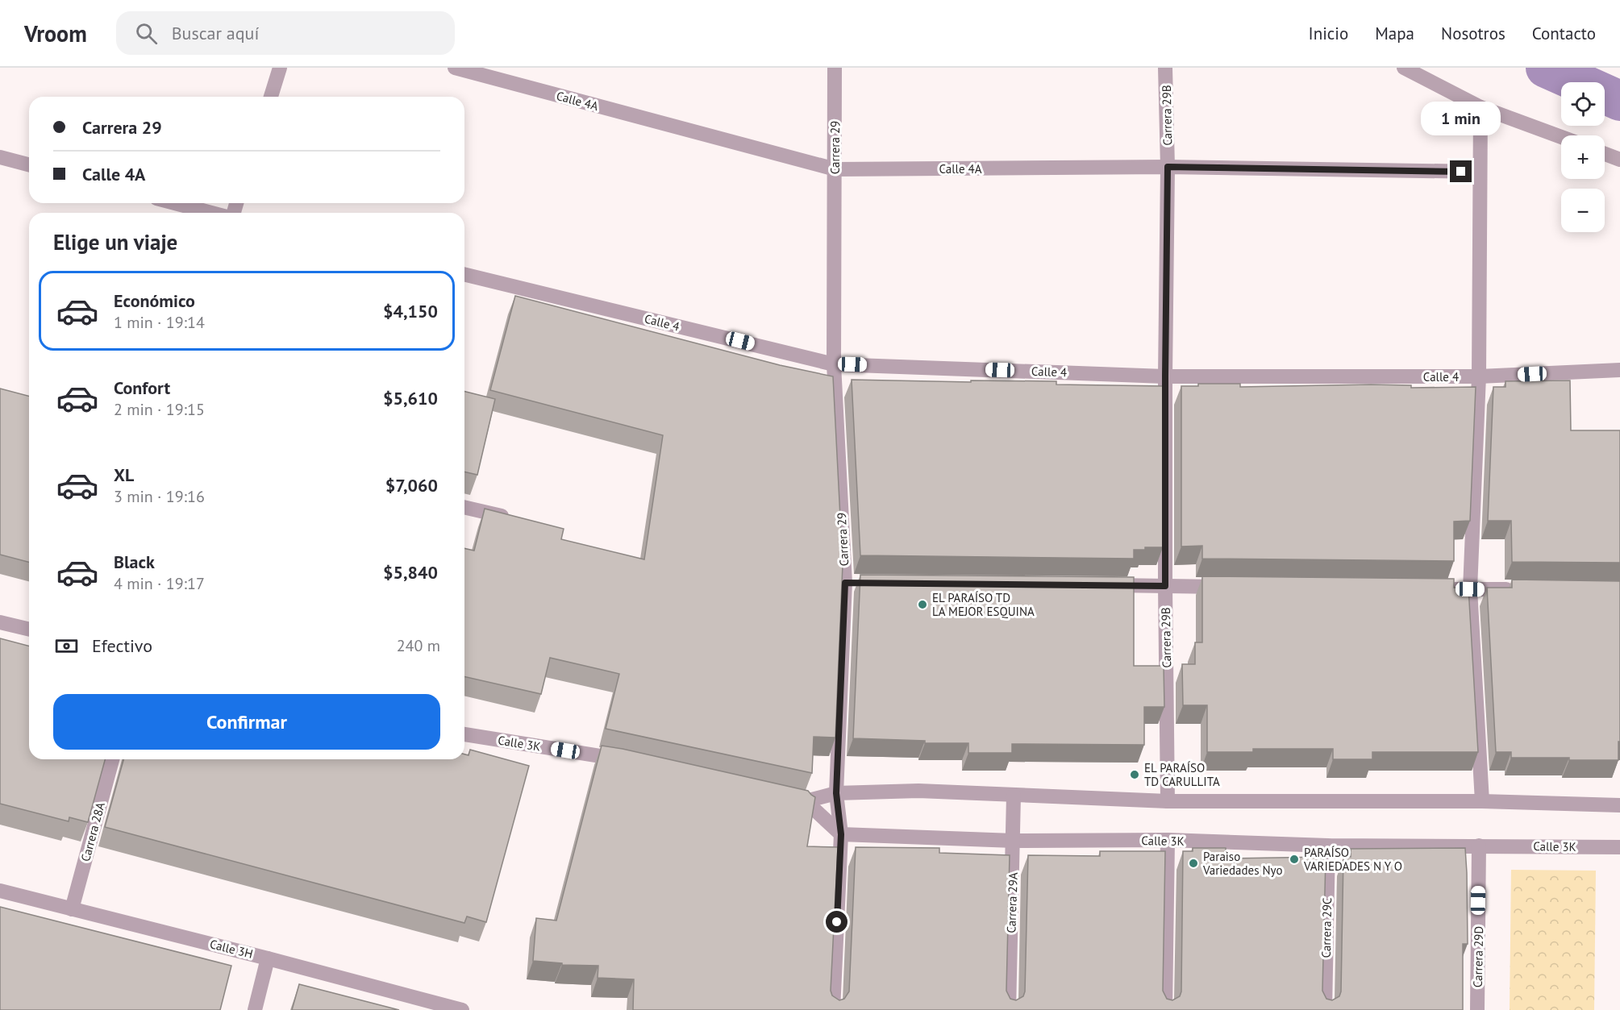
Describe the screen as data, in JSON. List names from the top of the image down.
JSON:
{
  "streets": {
    "street": [
      "Calle 4A",
      "Carrera 29B",
      "Carrera 29",
      "Calle 4",
      "Calle 3K",
      "Carrera 28A",
      "Carrera 29A",
      "Carrera 29C",
      "Calle 3H",
      "Carrera 29D"
    ]
  },
  "crossings": [
    ["Calle 4A", "Carrera 29B"],
    ["Calle 4A", "Carrera 29"],
    ["Carrera 29B", "Calle 4"],
    ["Carrera 29", "Calle 4"],
    ["Carrera 29", "Calle 3K"],
    ["Calle 3K", "Carrera 29A"],
    ["Calle 3K", "Carrera 29C"],
    ["Calle 3K", "Carrera 29D"],
    ["Carrera 28A", "Calle 3H"]
  ],
  "places": [
    "EL PARAÍSO TD LA MEJOR ESQUINA",
    "EL PARAÍSO TD CARULLITA",
    "PARAÍSO VARIEDADES N Y O",
    "Paraiso Variedades Nyo"
  ],
  "page": {
    "header": "Vroom",
    "search": "Buscar aquí",
    "nav": [
      "Inicio",
      "Mapa",
      "Nosotros",
      "Contacto"
    ],
    "map_buttons": ["+", "−"],
    "banner": ["Carrera 29", "Calle 4A"],
    "bubble": "1 min",
    "heading": "Elige un viaje",
    "list": [
      {
        "name": "Económico",
        "note": "1 min · 19:14",
        "value": "$4,150"
      },
      {
        "name": "Confort",
        "note": "2 min · 19:15",
        "value": "$5,610"
      },
      {
        "name": "XL",
        "note": "3 min · 19:16",
        "value": "$7,060"
      },
      {
        "name": "Black",
        "note": "4 min · 19:17",
        "value": "$5,840"
      }
    ],
    "pay": ["Efectivo", "240 m"],
    "buttons": "Confirmar"
  }
}
